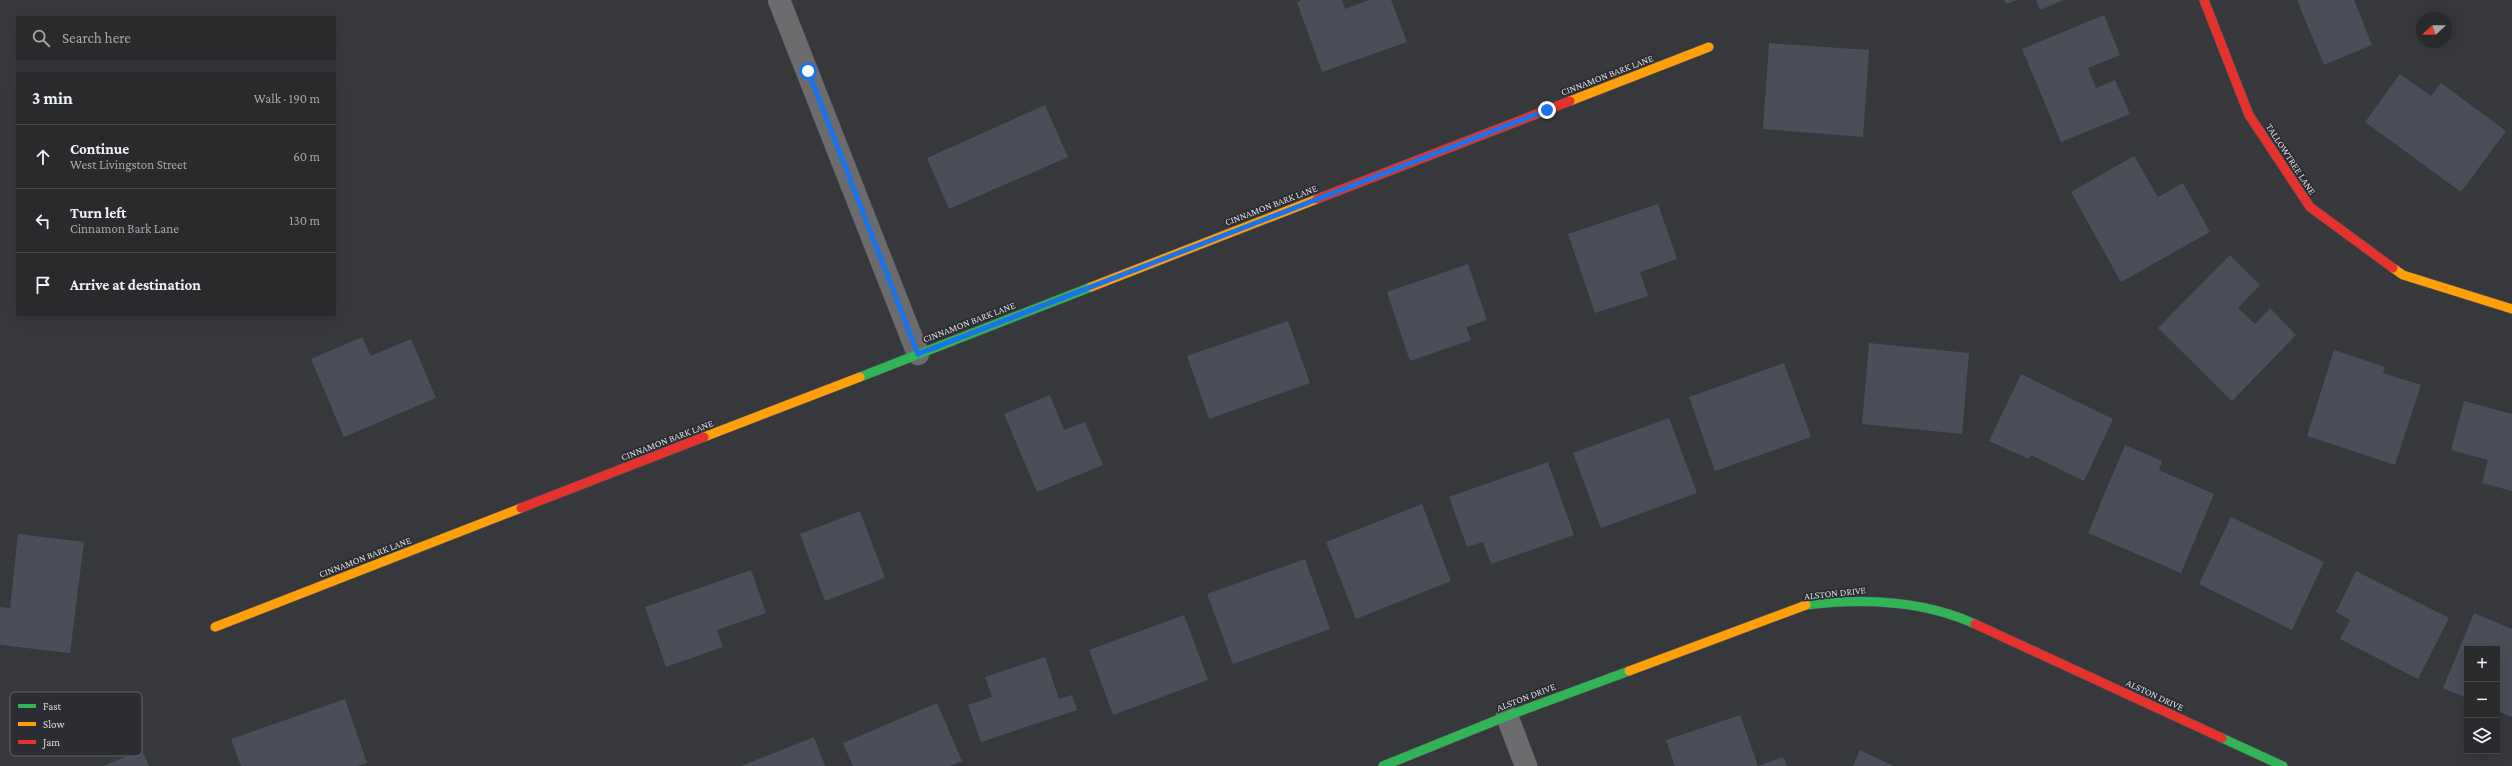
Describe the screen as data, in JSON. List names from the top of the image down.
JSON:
{
  "streets": {
    "street": ["CINNAMON BARK LANE", "TALLOWTREE LANE", "ALSTON DRIVE"]
  },
  "legend": ["Fast", "Slow", "Jam"],
  "north": "left",
  "page": {
    "search": "Search here",
    "heading": ["3 min", "Walk · 190 m"],
    "list": [
      ["Continue", "West Livingston Street", "60 m"],
      ["Turn left", "Cinnamon Bark Lane", "130 m"],
      "Arrive at destination"
    ],
    "map_buttons": ["+", "−"]
  }
}
